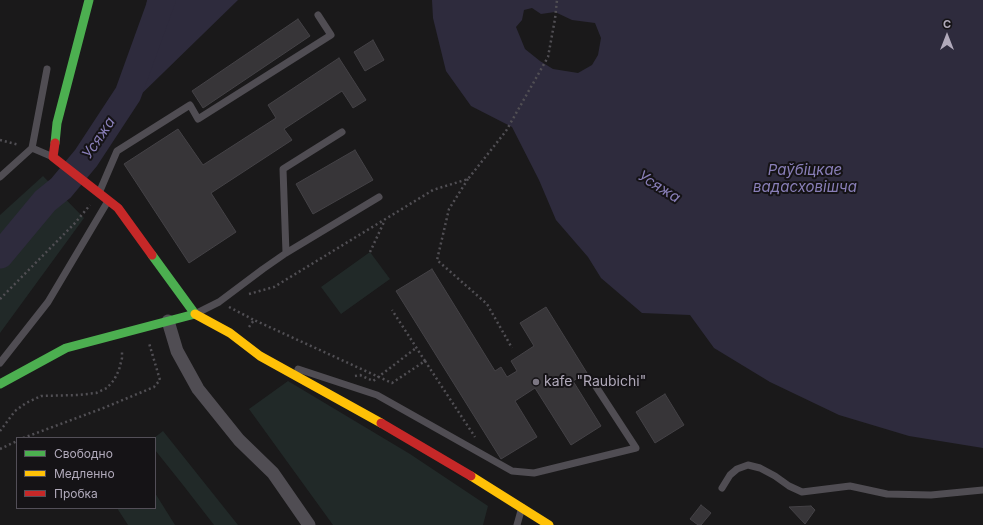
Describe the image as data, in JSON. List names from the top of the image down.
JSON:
{
  "water": ["Усяжа", "Раўбіцкае вадасховішча"],
  "places": ["kafe \"Raubichi\""],
  "legend": ["Свободно", "Медленно", "Пробка"],
  "north": "top"
}
